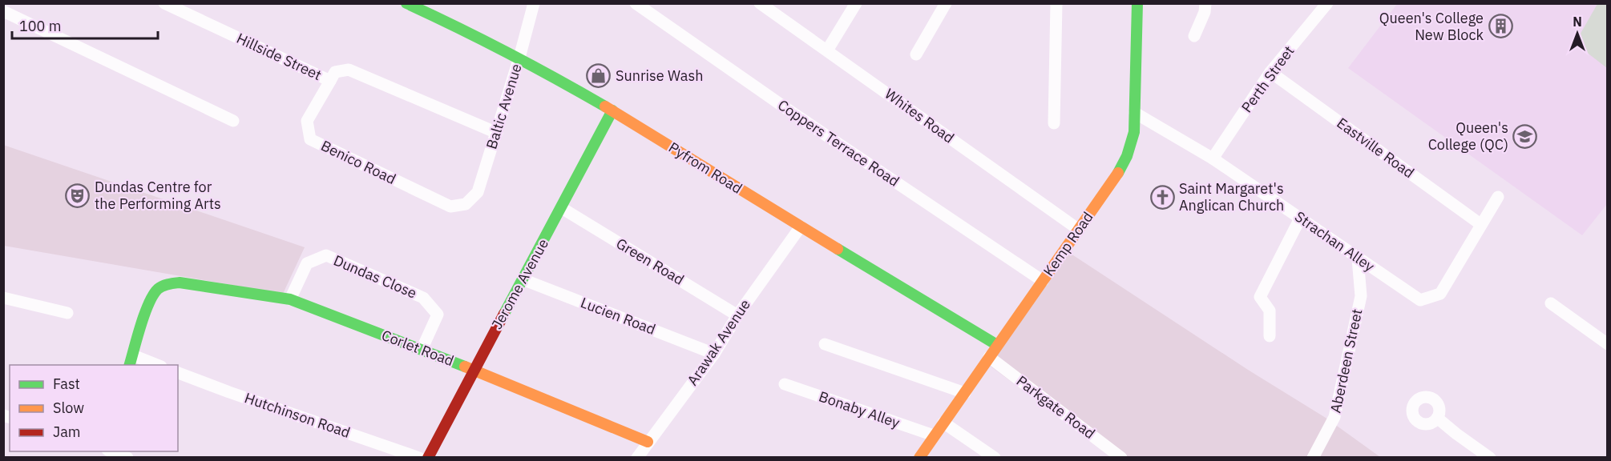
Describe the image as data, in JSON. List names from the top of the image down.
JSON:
{
  "streets": {
    "street": [
      "Hillside Street",
      "Perth Street",
      "Baltic Avenue",
      "Whites Road",
      "Coppers Terrace Road",
      "Eastville Road",
      "Benico Road",
      "Pyfrom Road",
      "Strachan Alley",
      "Kemp Road",
      "Green Road",
      "Dundas Close",
      "Jerome Avenue",
      "Lucien Road",
      "Arawak Avenue",
      "Corlet Road",
      "Aberdeen Street",
      "Parkgate Road",
      "Bonaby Alley",
      "Hutchinson Road"
    ]
  },
  "crossings": [
    ["Hillside Street", "Baltic Avenue"],
    ["Hillside Street", "Benico Road"],
    ["Perth Street", "Eastville Road"],
    ["Perth Street", "Strachan Alley"],
    ["Baltic Avenue", "Benico Road"],
    ["Baltic Avenue", "Pyfrom Road"],
    ["Whites Road", "Kemp Road"],
    ["Coppers Terrace Road", "Kemp Road"],
    ["Eastville Road", "Strachan Alley"],
    ["Pyfrom Road", "Kemp Road"],
    ["Pyfrom Road", "Jerome Avenue"],
    ["Pyfrom Road", "Arawak Avenue"],
    ["Strachan Alley", "Kemp Road"],
    ["Strachan Alley", "Aberdeen Street"],
    ["Kemp Road", "Parkgate Road"],
    ["Kemp Road", "Bonaby Alley"],
    ["Green Road", "Jerome Avenue"],
    ["Green Road", "Arawak Avenue"],
    ["Dundas Close", "Corlet Road"],
    ["Jerome Avenue", "Lucien Road"],
    ["Jerome Avenue", "Corlet Road"],
    ["Lucien Road", "Arawak Avenue"],
    ["Arawak Avenue", "Corlet Road"]
  ],
  "places": {
    "building": ["Queen's College New Block"],
    "shop": ["Sunrise Wash"],
    "school or university": ["Queen's College (QC)"],
    "theatre": ["Dundas Centre for the Performing Arts"],
    "church": ["Saint Margaret's Anglican Church"]
  },
  "legend": ["Fast", "Slow", "Jam"],
  "scale_bar": "100 m",
  "north": "top"
}
